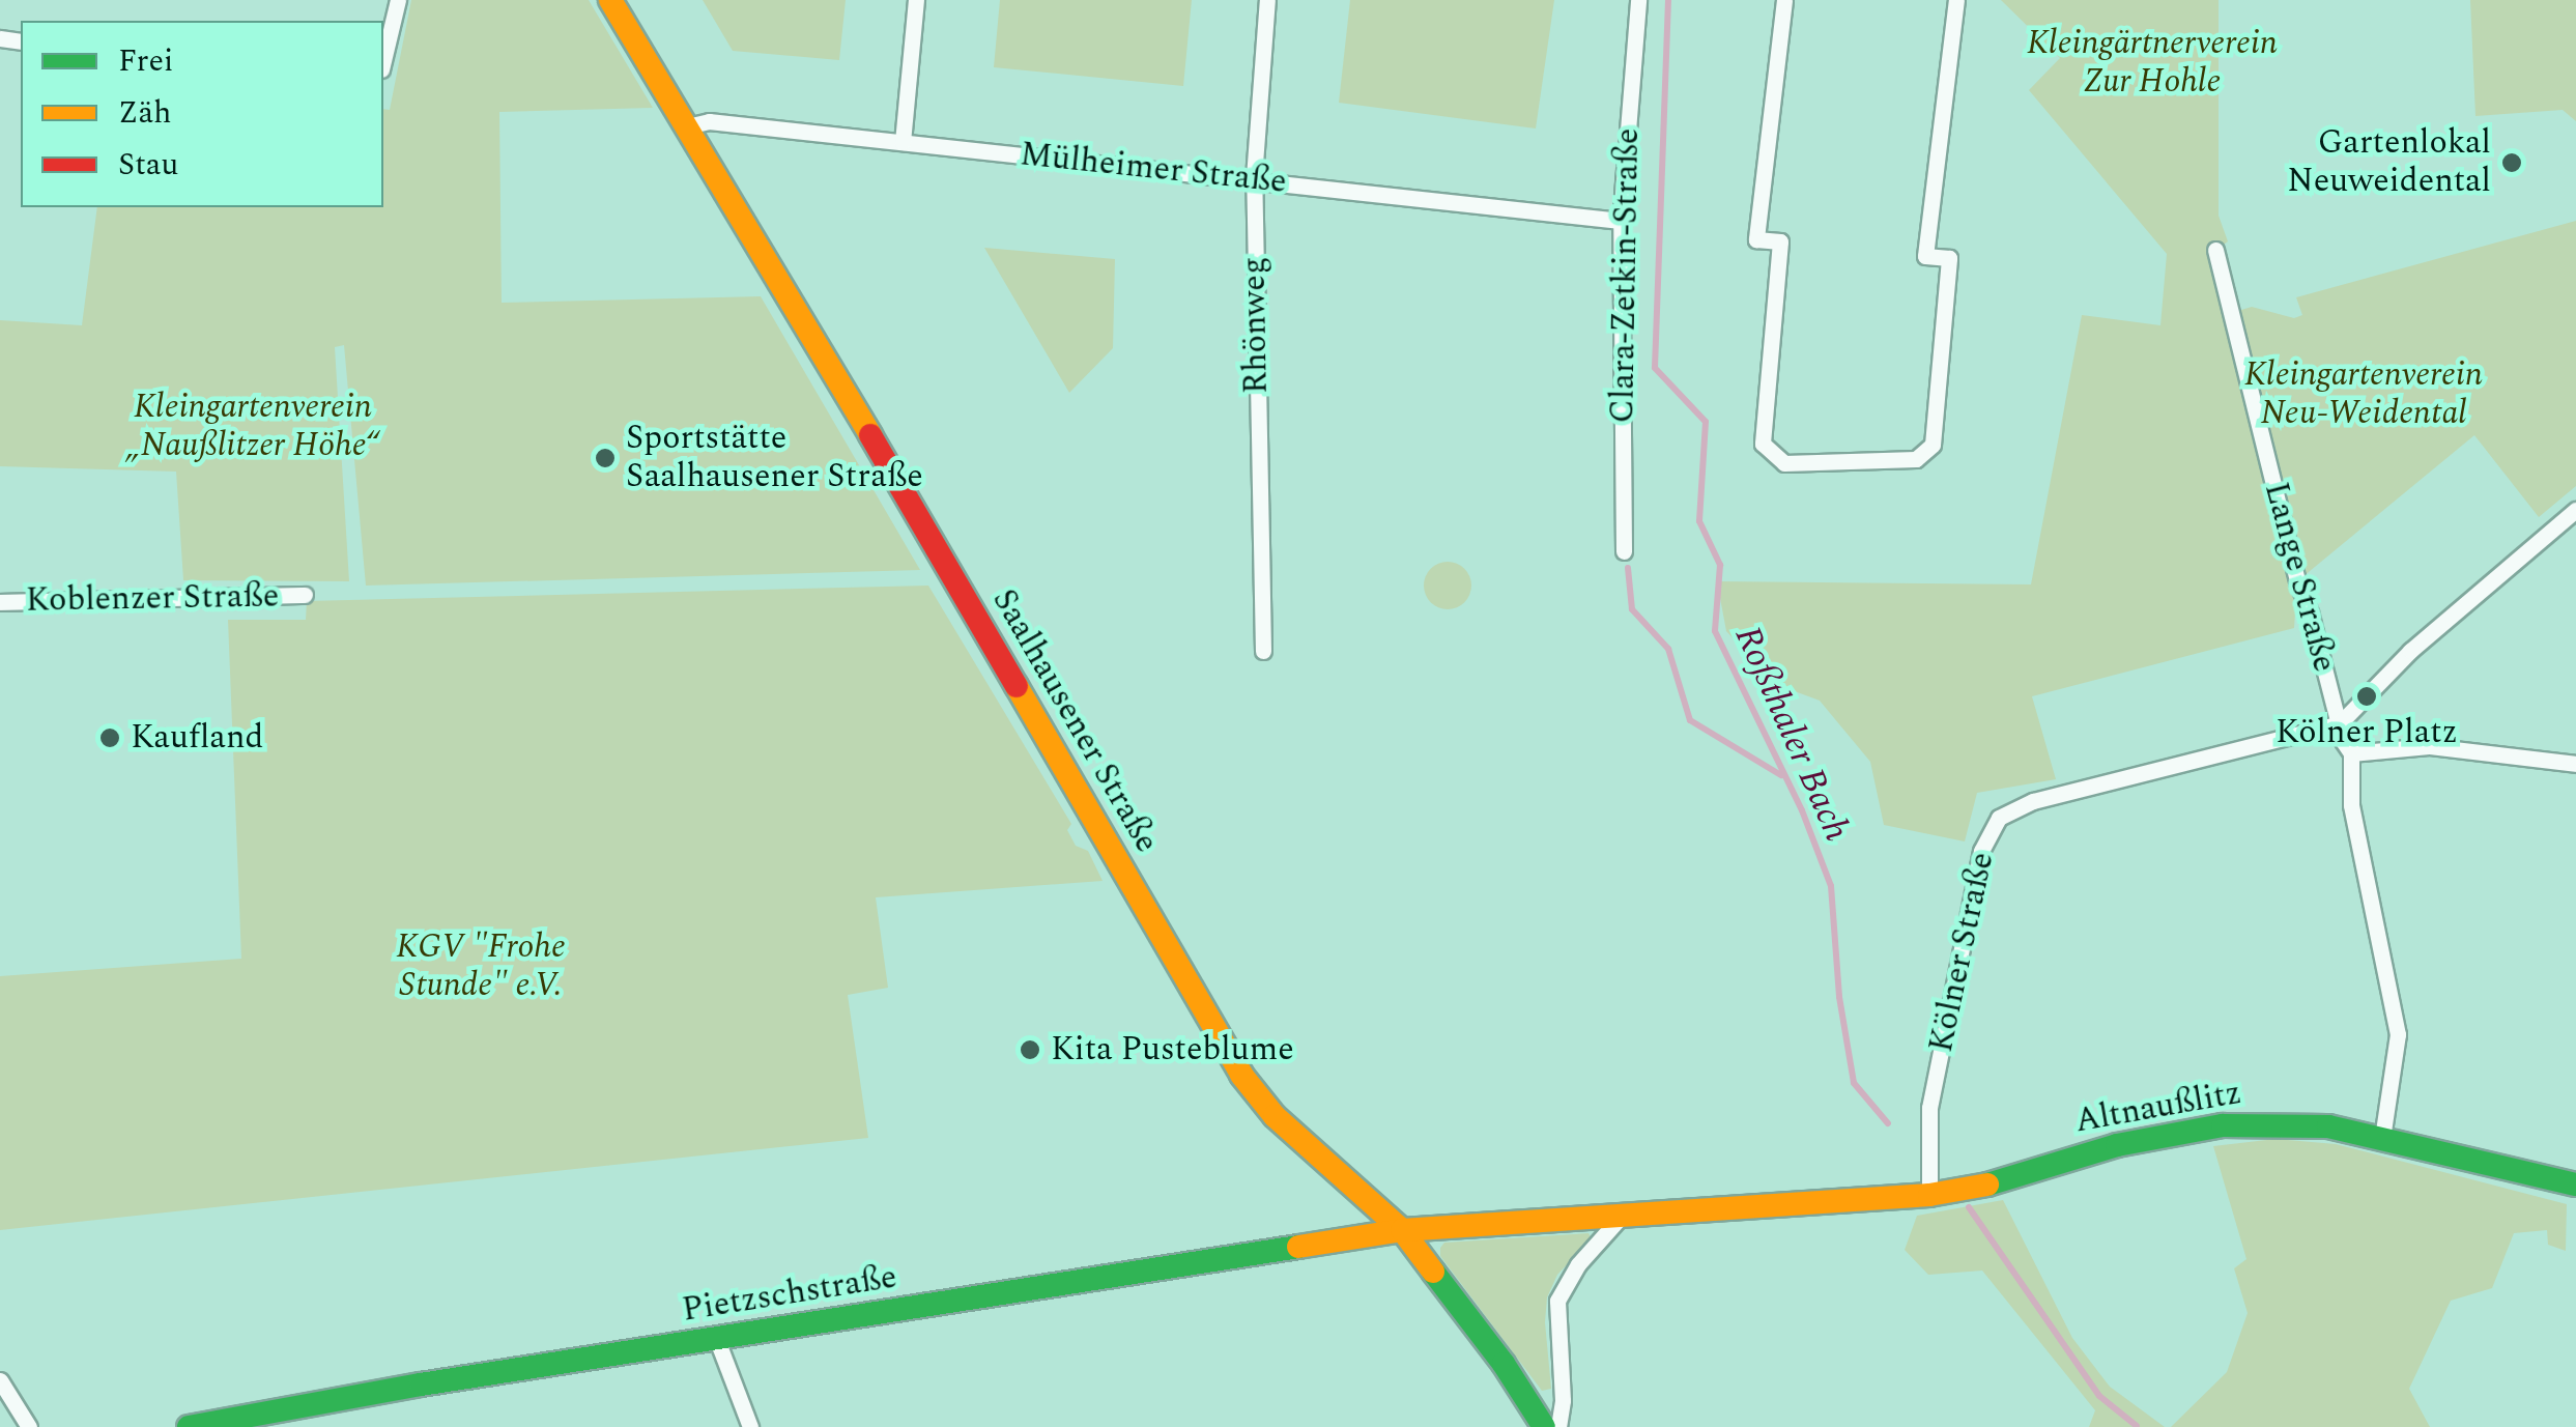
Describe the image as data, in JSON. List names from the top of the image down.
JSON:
{
  "streets": {
    "street": [
      "Mülheimer Straße",
      "Clara-Zetkin-Straße",
      "Rhönweg",
      "Lange Straße",
      "Koblenzer Straße",
      "Saalhausener Straße",
      "Kölner Straße",
      "Altnaußlitz",
      "Pietzschstraße"
    ]
  },
  "crossings": [
    ["Mülheimer Straße", "Clara-Zetkin-Straße"],
    ["Mülheimer Straße", "Rhönweg"],
    ["Mülheimer Straße", "Saalhausener Straße"],
    ["Lange Straße", "Kölner Straße"],
    ["Saalhausener Straße", "Altnaußlitz"],
    ["Saalhausener Straße", "Pietzschstraße"],
    ["Kölner Straße", "Altnaußlitz"],
    ["Altnaußlitz", "Pietzschstraße"]
  ],
  "water": ["Roßthaler Bach"],
  "parks": [
    "Kleingärtnerverein Zur Hohle",
    "Kleingartenverein Neu-Weidental",
    "Kleingartenverein „Naußlitzer Höhe“",
    "KGV \"Frohe Stunde\" e.V."
  ],
  "places": [
    "Gartenlokal Neuweidental",
    "Sportstätte Saalhausener Straße",
    "Kölner Platz",
    "Kaufland",
    "Kita Pusteblume"
  ],
  "legend": ["Frei", "Zäh", "Stau"]
}
